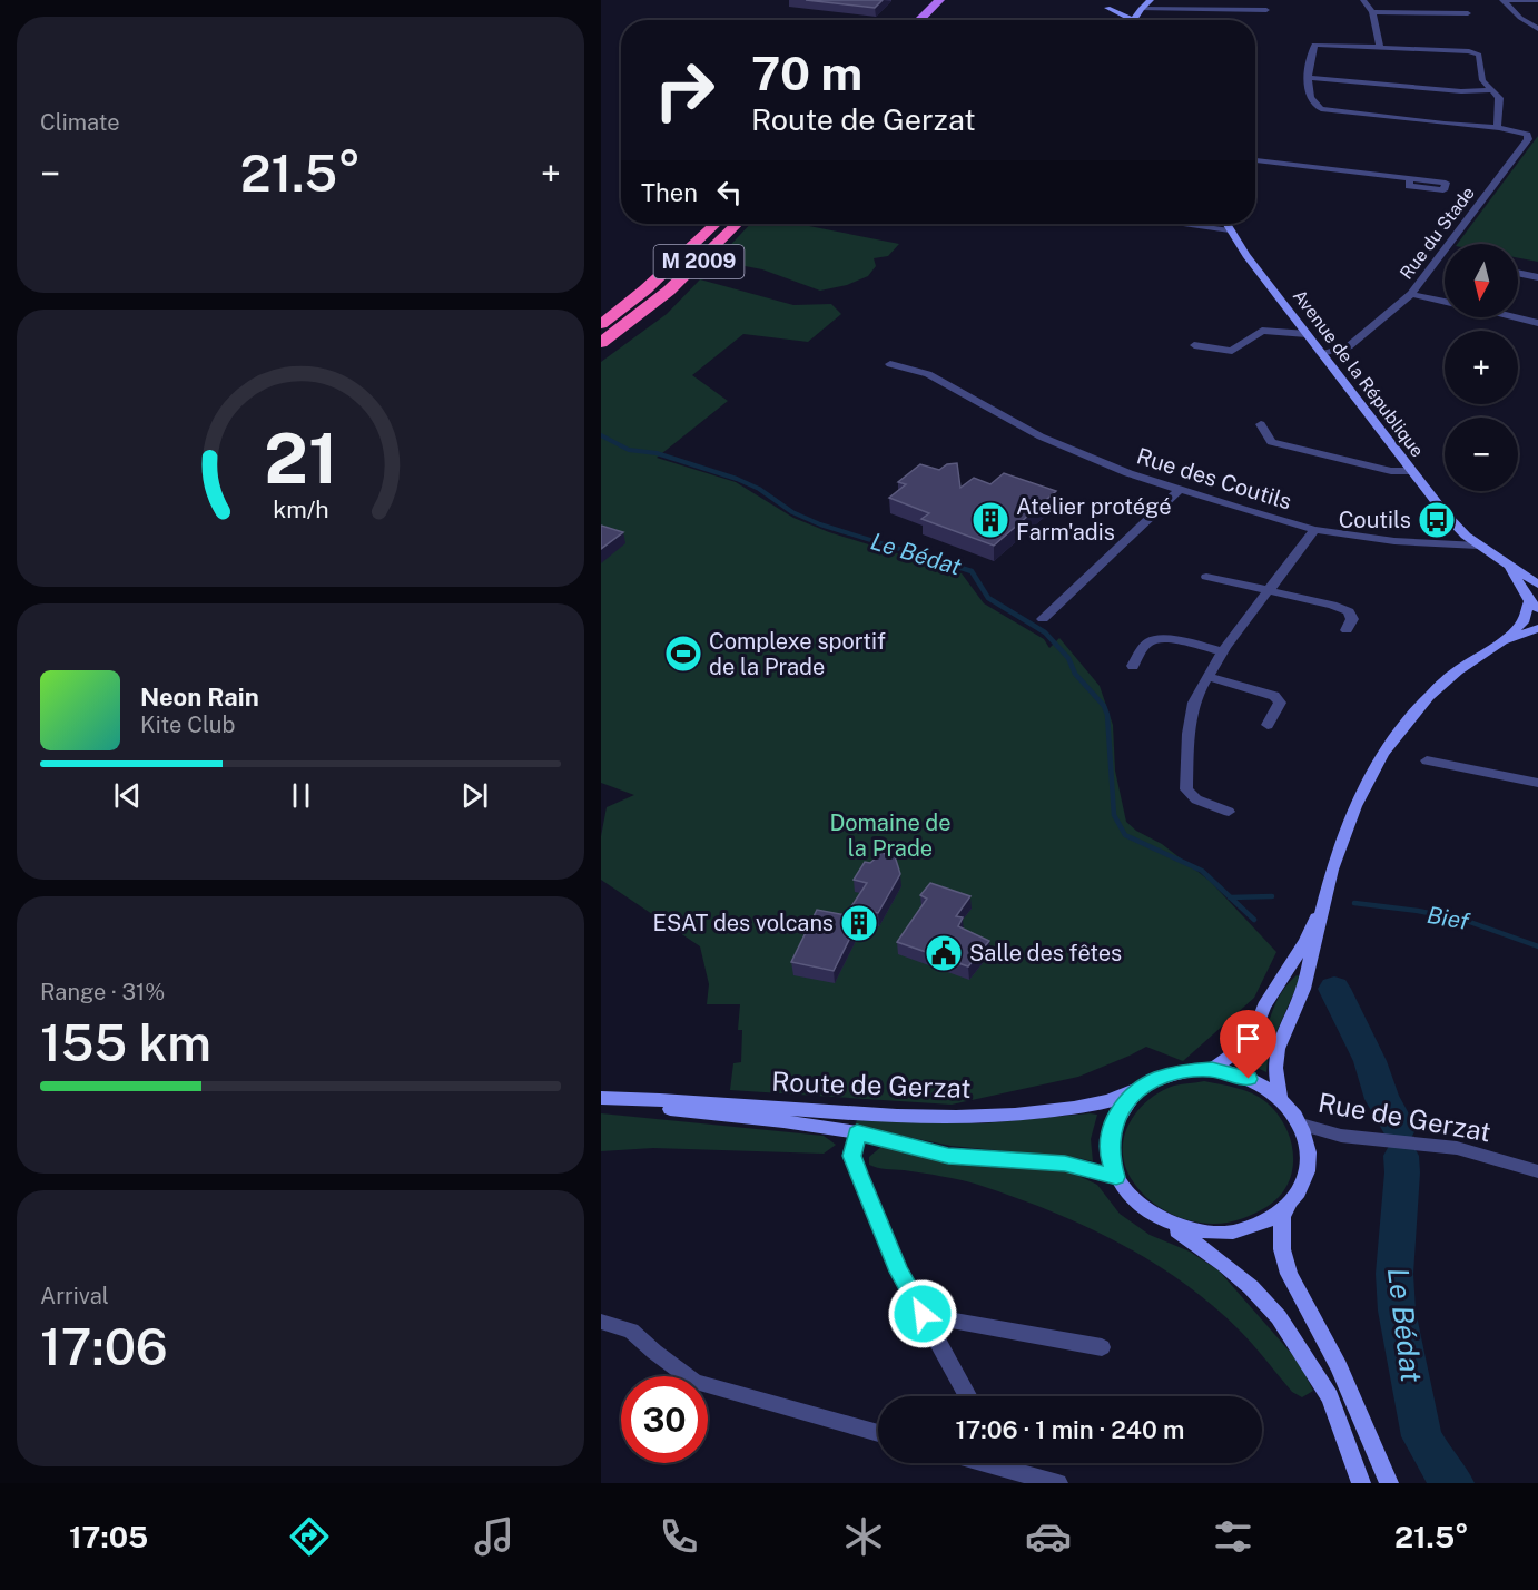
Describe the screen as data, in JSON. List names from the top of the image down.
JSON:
{
  "streets": {
    "highway": ["M 2009"],
    "street": [
      "Rue du Stade",
      "Avenue de la République",
      "Rue des Coutils",
      "Route de Gerzat",
      "Rue de Gerzat"
    ]
  },
  "crossings": [
    ["Rue du Stade", "Avenue de la République"],
    ["Avenue de la République", "Rue des Coutils"],
    ["Route de Gerzat", "Rue de Gerzat"]
  ],
  "water": ["Le Bédat", "Bief"],
  "parks": ["Domaine de la Prade"],
  "places": {
    "building": ["Atelier protégé Farm'adis", "ESAT des volcans"],
    "bus stop": ["Coutils"],
    "sports": ["Complexe sportif de la Prade"],
    "public building": ["Salle des fêtes"]
  },
  "north": "bottom",
  "page": {
    "tile": [
      "Climate",
      ["Range · 31%", "155 km"],
      ["Arrival", "17:06"]
    ],
    "turn": ["70 m", "Route de Gerzat"],
    "heat": ["−", "21.5°", "+"],
    "then": "Then",
    "map_buttons": ["+", "−"],
    "song": ["Neon Rain", "Kite Club"],
    "limit": "30",
    "trip": "17:06 · 1 min · 240 m",
    "tabs": ["17:05", "21.5°"],
    "gauge": ["21", "km/h"]
  }
}
